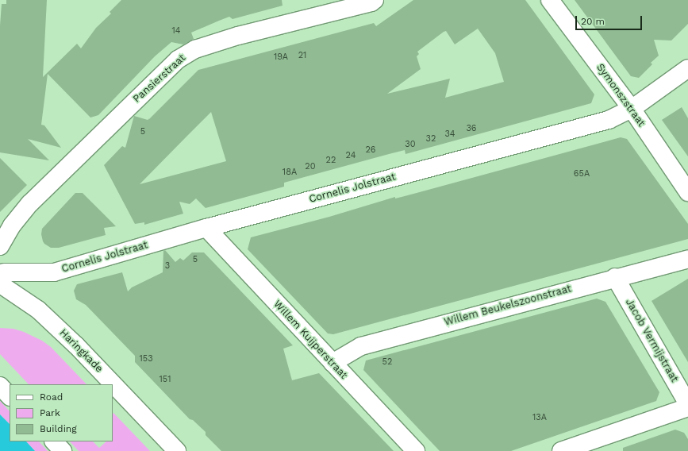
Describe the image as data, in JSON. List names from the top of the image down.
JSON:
{
  "streets": {
    "street": [
      "Pansierstraat",
      "Symonszstraat",
      "Cornelis Jolstraat",
      "Willem Beukelszoonstraat",
      "Willem Kuijperstraat",
      "Jacob Vermijstraat",
      "Haringkade"
    ]
  },
  "crossings": [
    ["Symonszstraat", "Cornelis Jolstraat"],
    ["Cornelis Jolstraat", "Willem Kuijperstraat"],
    ["Cornelis Jolstraat", "Haringkade"],
    ["Willem Beukelszoonstraat", "Willem Kuijperstraat"],
    ["Willem Beukelszoonstraat", "Jacob Vermijstraat"]
  ],
  "house_numbers": [
    "14",
    "21",
    "19A",
    "36",
    "5",
    "34",
    "32",
    "30",
    "26",
    "24",
    "22",
    "20",
    "18A",
    "65A",
    "5",
    "3",
    "153",
    "52",
    "151",
    "13A"
  ],
  "legend": ["Road", "Park", "Building"],
  "scale_bar": "20 m"
}
